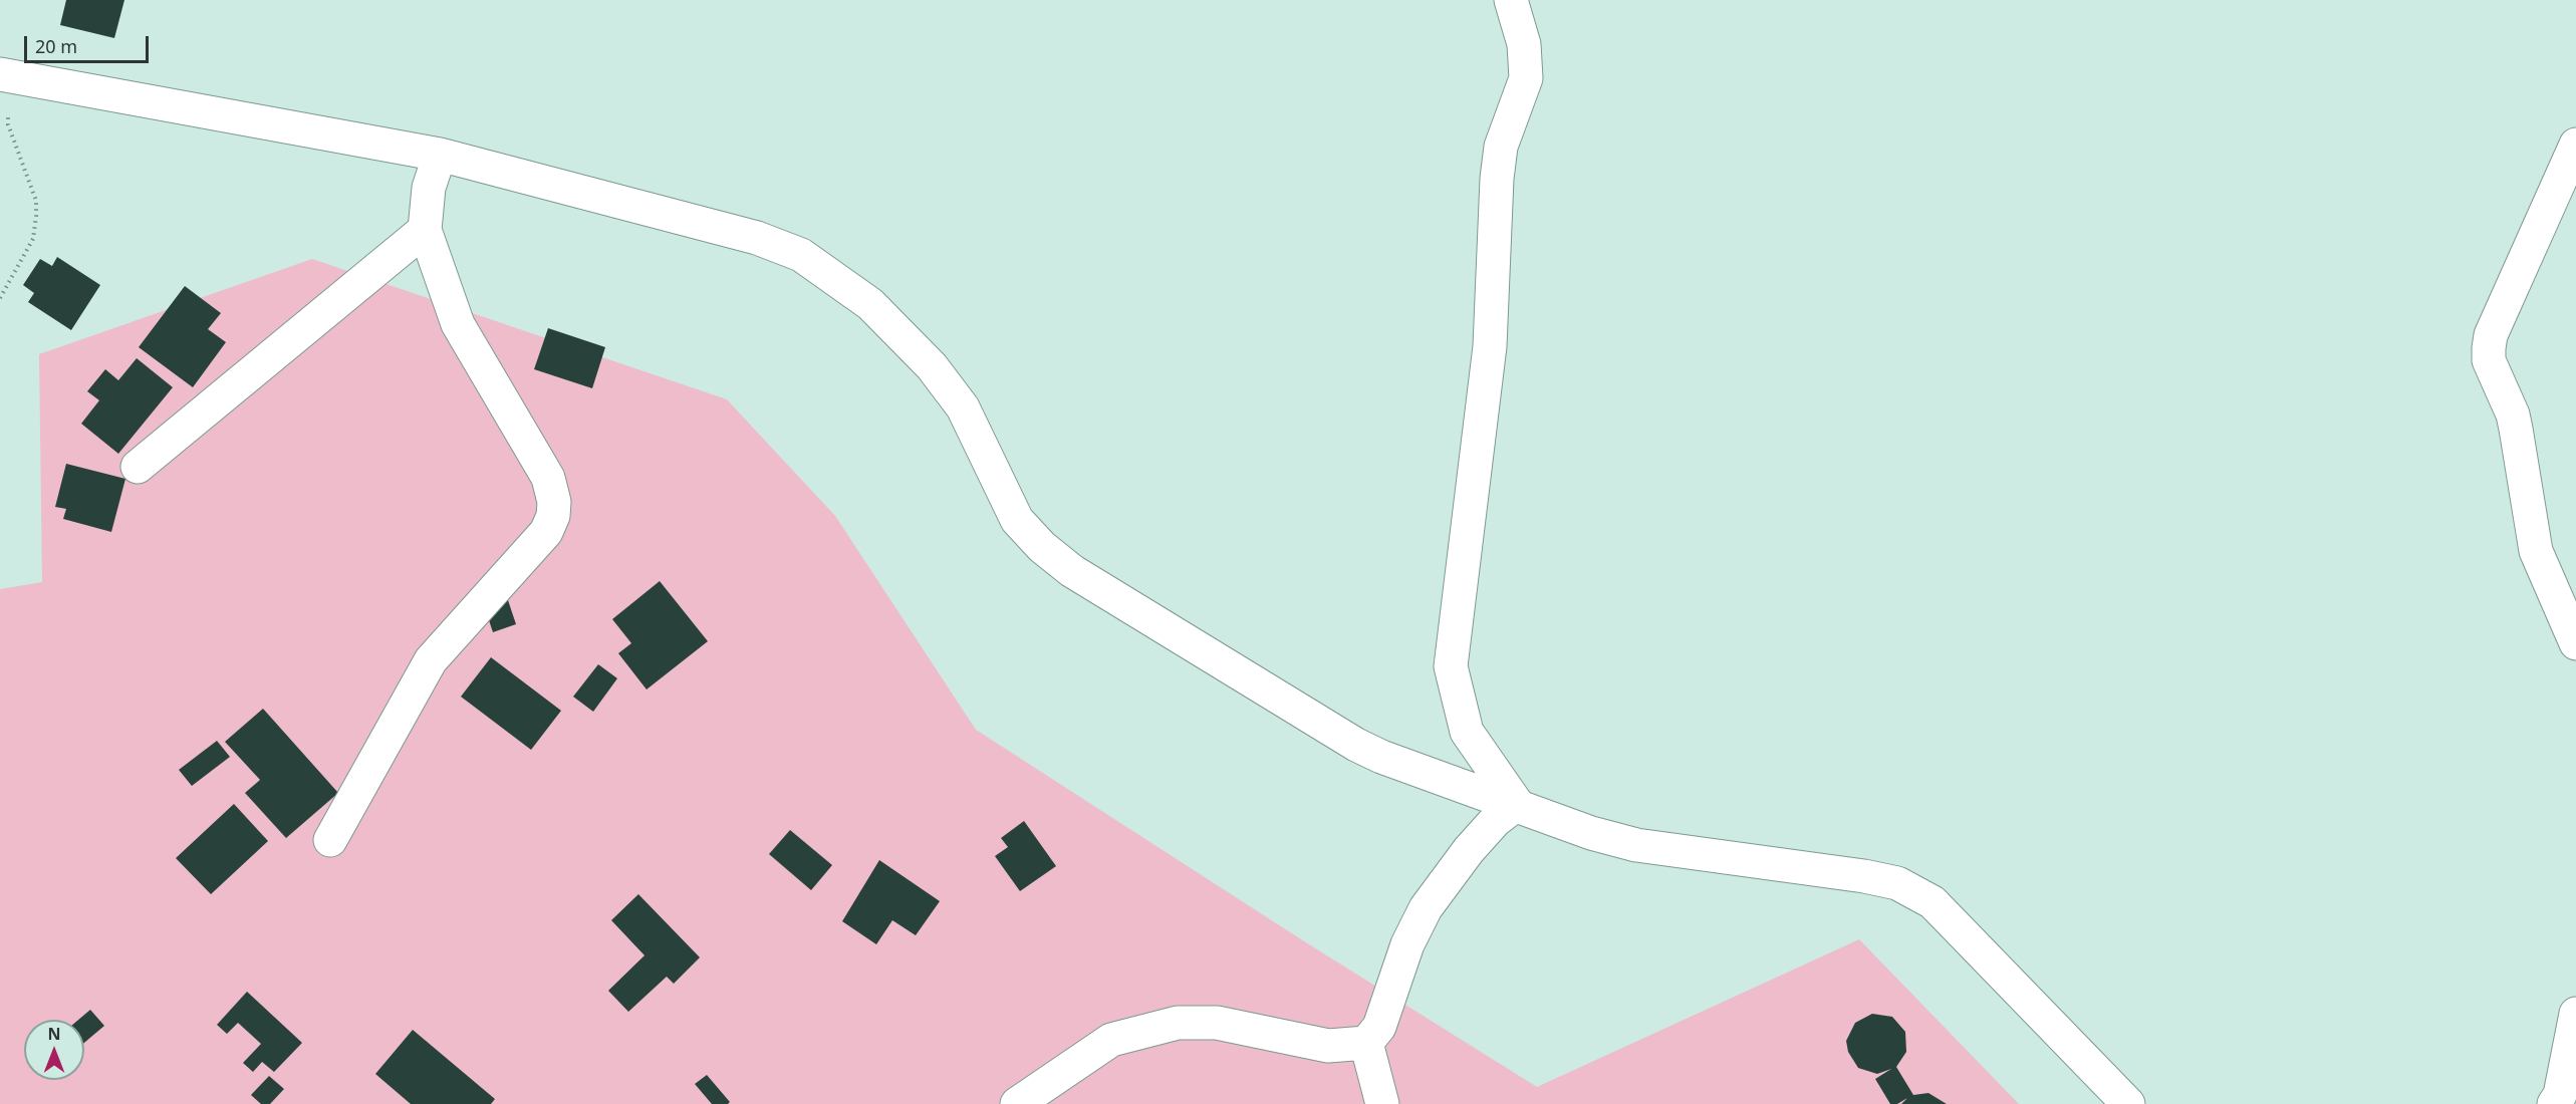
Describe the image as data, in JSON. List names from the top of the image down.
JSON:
{
  "scale_bar": "20 m",
  "north": "top"
}
